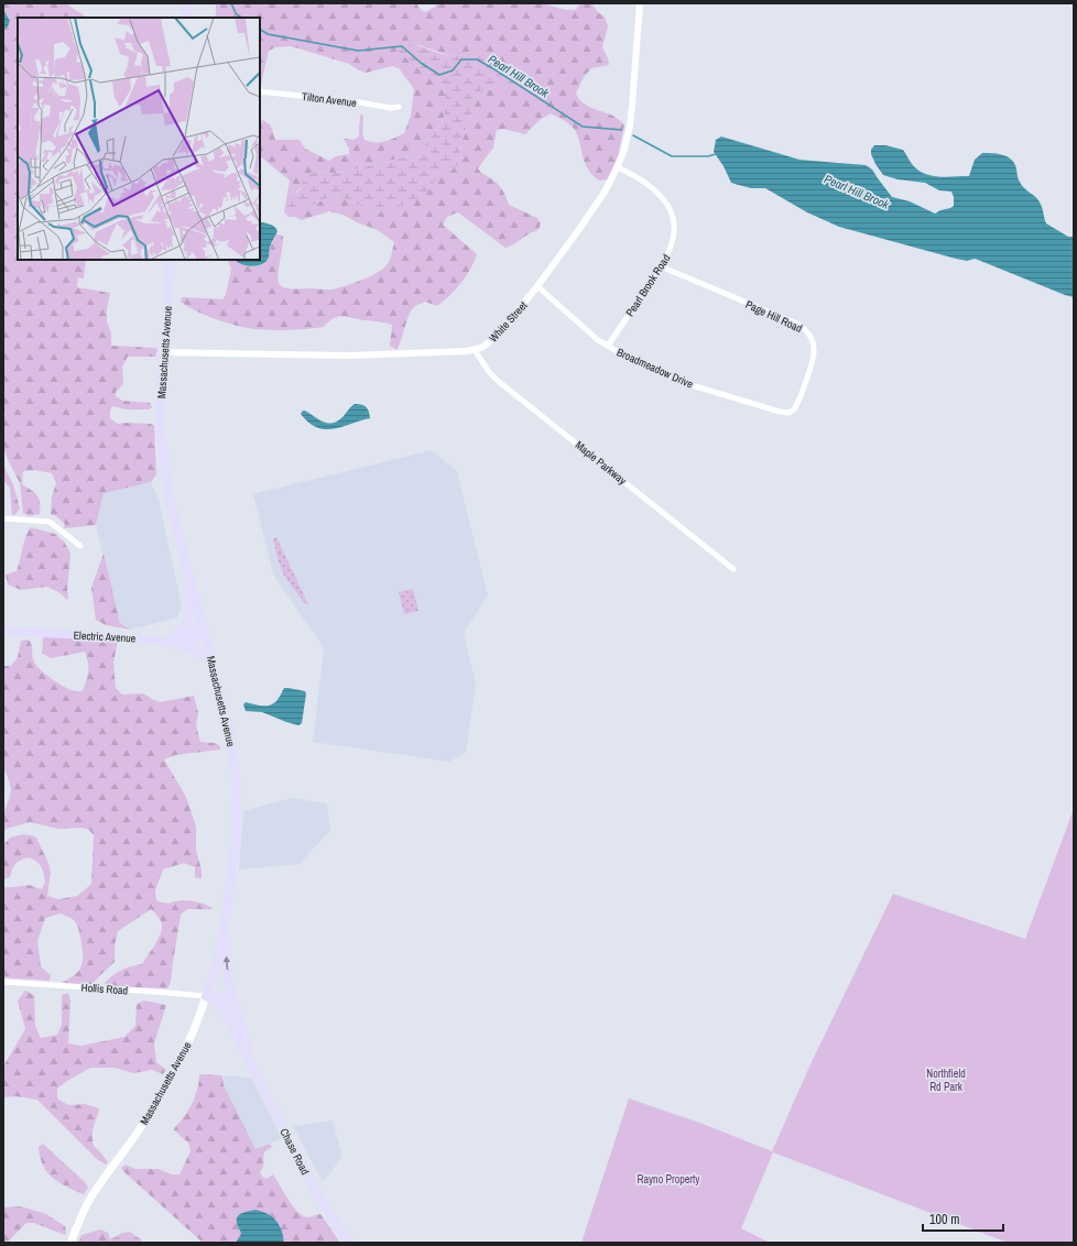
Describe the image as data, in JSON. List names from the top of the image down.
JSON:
{
  "streets": {
    "main road": ["Massachusetts Avenue", "Electric Avenue", "Chase Road"],
    "street": [
      "Tilton Avenue",
      "Pearl Brook Road",
      "Page Hill Road",
      "White Street",
      "Broadmeadow Drive",
      "Maple Parkway",
      "Hollis Road"
    ]
  },
  "crossings": [
    ["Pearl Brook Road", "Page Hill Road"],
    ["Pearl Brook Road", "White Street"],
    ["Pearl Brook Road", "Broadmeadow Drive"],
    ["Page Hill Road", "Broadmeadow Drive"],
    ["White Street", "Massachusetts Avenue"],
    ["White Street", "Broadmeadow Drive"],
    ["White Street", "Maple Parkway"],
    ["Massachusetts Avenue", "Hollis Road"],
    ["Massachusetts Avenue", "Chase Road"],
    ["Hollis Road", "Chase Road"]
  ],
  "water": ["Pearl Hill Brook"],
  "parks": ["Northfield Rd Park", "Rayno Property"],
  "scale_bar": "100 m"
}
